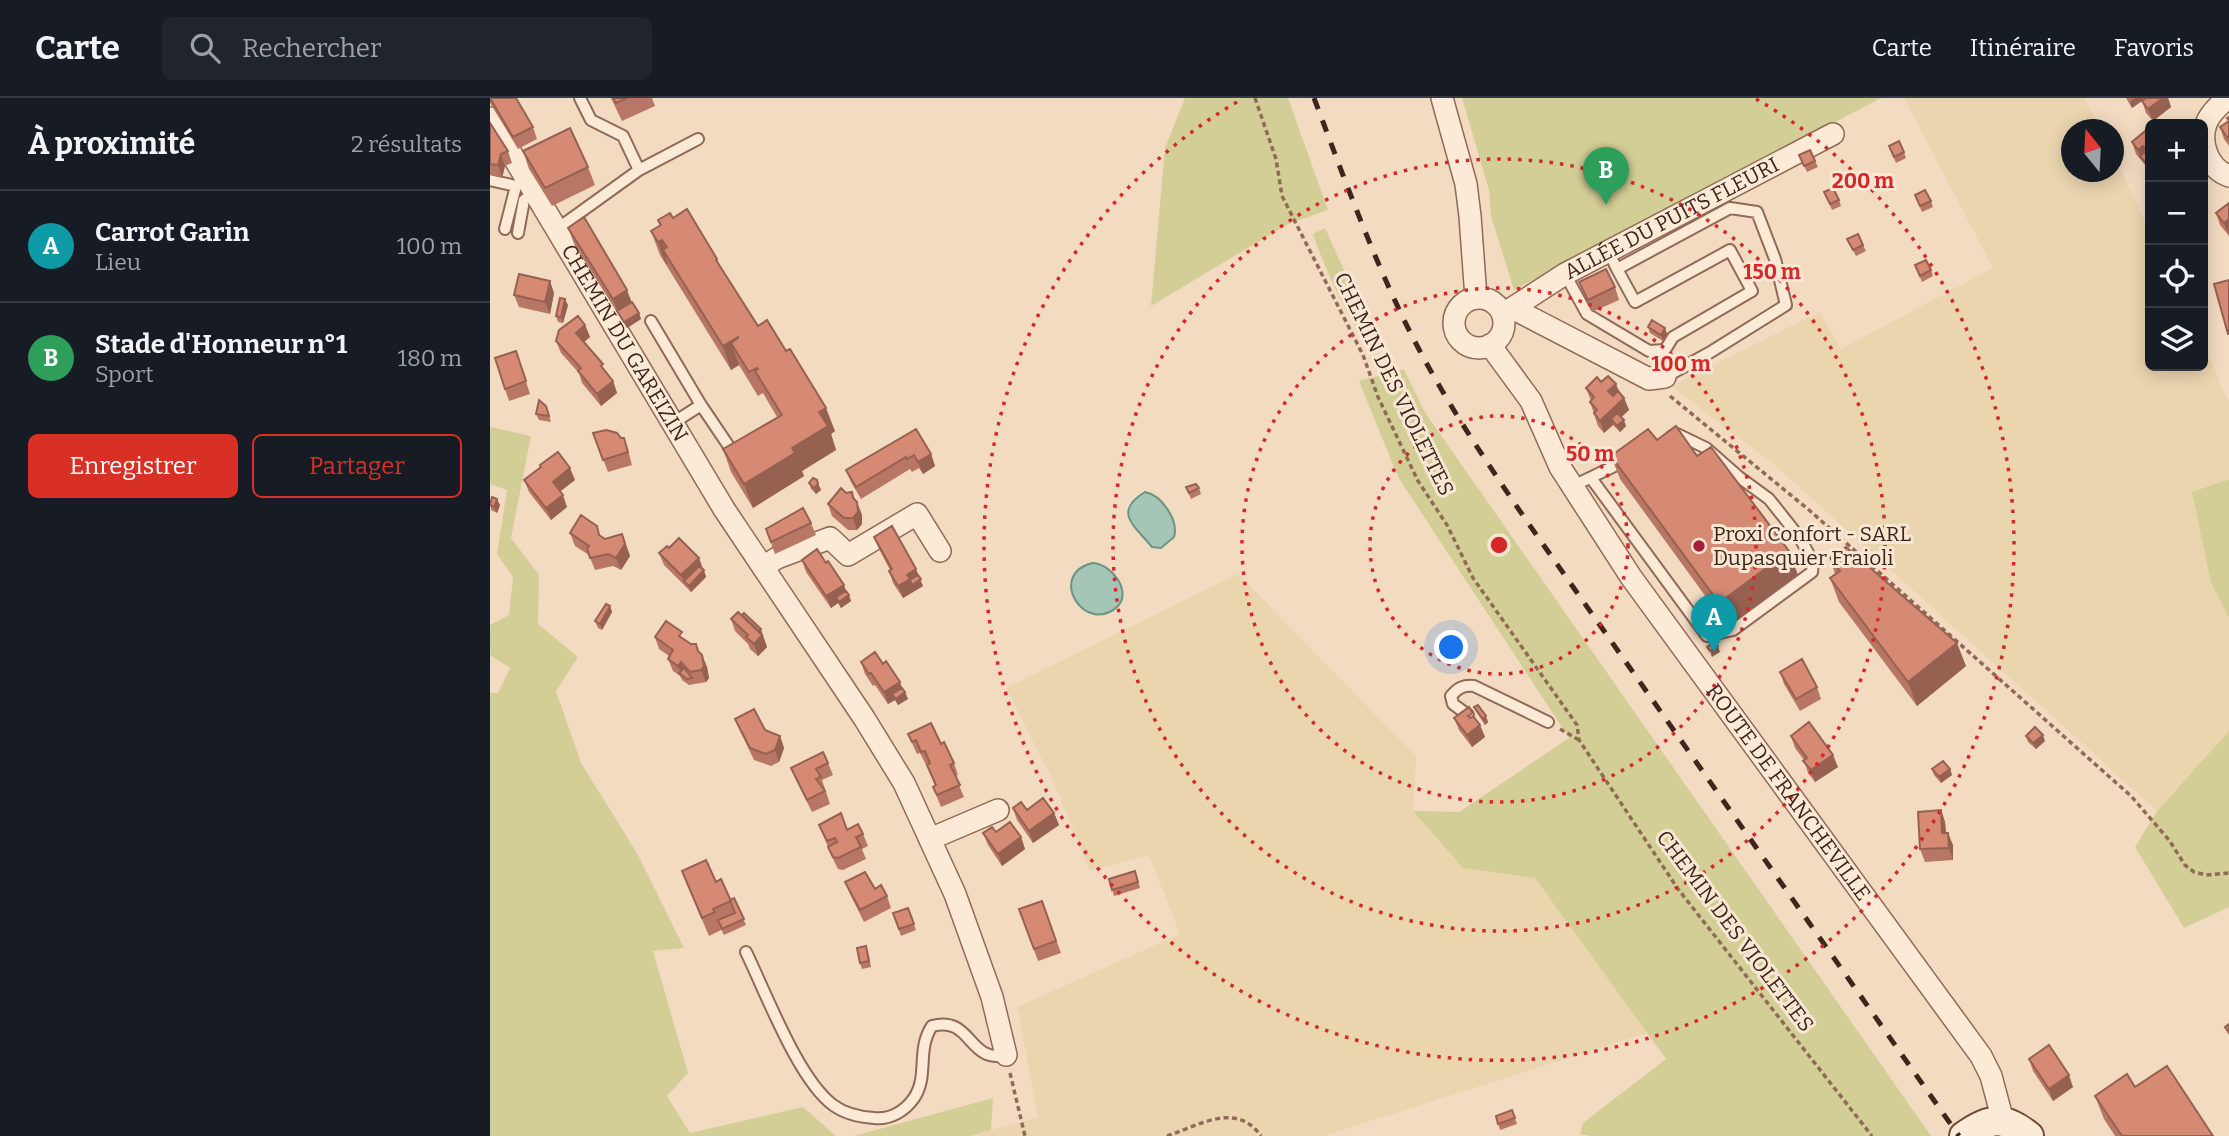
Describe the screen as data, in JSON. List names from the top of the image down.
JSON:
{
  "streets": {
    "street": ["ALLÉE DU PUITS FLEURI", "CHEMIN DU GAREIZIN", "ROUTE DE FRANCHEVILLE"],
    "path": ["CHEMIN DES VIOLETTES"]
  },
  "crossings": [
    ["ALLÉE DU PUITS FLEURI", "ROUTE DE FRANCHEVILLE"]
  ],
  "places": ["Proxi Confort - SARL Dupasquier Fraioli"],
  "north": "top",
  "page": {
    "header": "Carte",
    "search": "Rechercher",
    "nav": ["Carte", "Itinéraire", "Favoris"],
    "heading": ["À proximité", "2 résultats"],
    "map_buttons": ["+", "−"],
    "pins": ["B", "A"],
    "list": [
      {
        "mark": "A",
        "name": "Carrot Garin",
        "note": "Lieu",
        "value": "100 m"
      },
      {
        "mark": "B",
        "name": "Stade d'Honneur n°1",
        "note": "Sport",
        "value": "180 m"
      }
    ],
    "buttons": ["Enregistrer", "Partager"]
  },
  "rings": [
    "200 m",
    "150 m",
    "100 m",
    "50 m"
  ]
}
